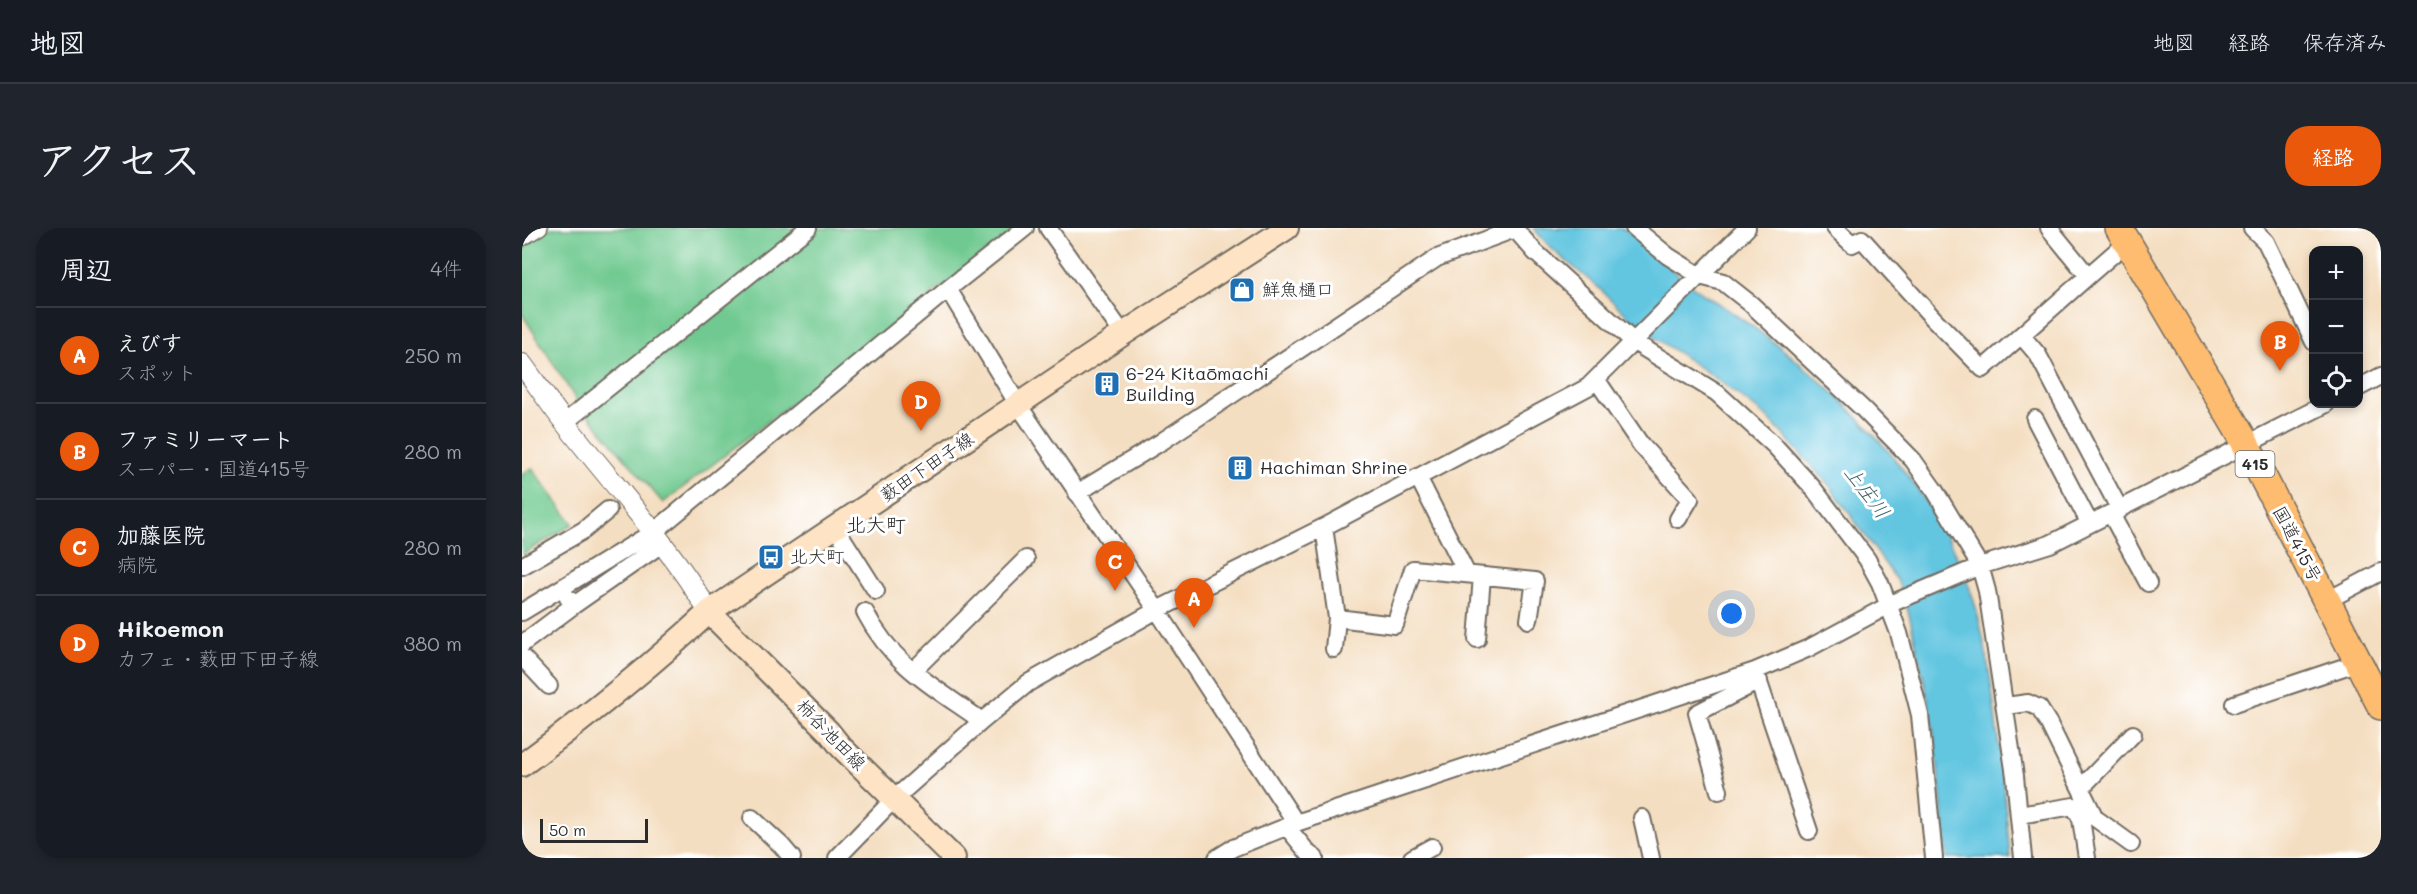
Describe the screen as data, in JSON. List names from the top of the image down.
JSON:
{
  "streets": {
    "highway": ["415", "国道415号"],
    "main road": ["薮田下田子線", "柿谷池田線"]
  },
  "crossings": [
    ["薮田下田子線", "柿谷池田線"]
  ],
  "districts": ["北大町"],
  "water": ["上庄川"],
  "places": {
    "shop": ["鮮魚樋口"],
    "building": ["6-24 Kitaōmachi Building", "Hachiman Shrine"],
    "bus stop": ["北大町"]
  },
  "scale_bar": "50 m",
  "page": {
    "header": "地図",
    "nav": ["地図", "経路", "保存済み"],
    "title": "アクセス",
    "buttons": "経路",
    "heading": ["周辺", "4件"],
    "map_buttons": ["+", "−"],
    "list": [
      {
        "mark": "A",
        "name": "えびす",
        "note": "スポット",
        "value": "250 m"
      },
      {
        "mark": "B",
        "name": "ファミリーマート",
        "note": "スーパー · 国道415号",
        "value": "280 m"
      },
      {
        "mark": "C",
        "name": "加藤医院",
        "note": "病院",
        "value": "280 m"
      },
      {
        "mark": "D",
        "name": "Hikoemon",
        "note": "カフェ · 薮田下田子線",
        "value": "380 m"
      }
    ],
    "pins": [
      "B",
      "D",
      "C",
      "A"
    ],
    "scale": "50 m"
  }
}
